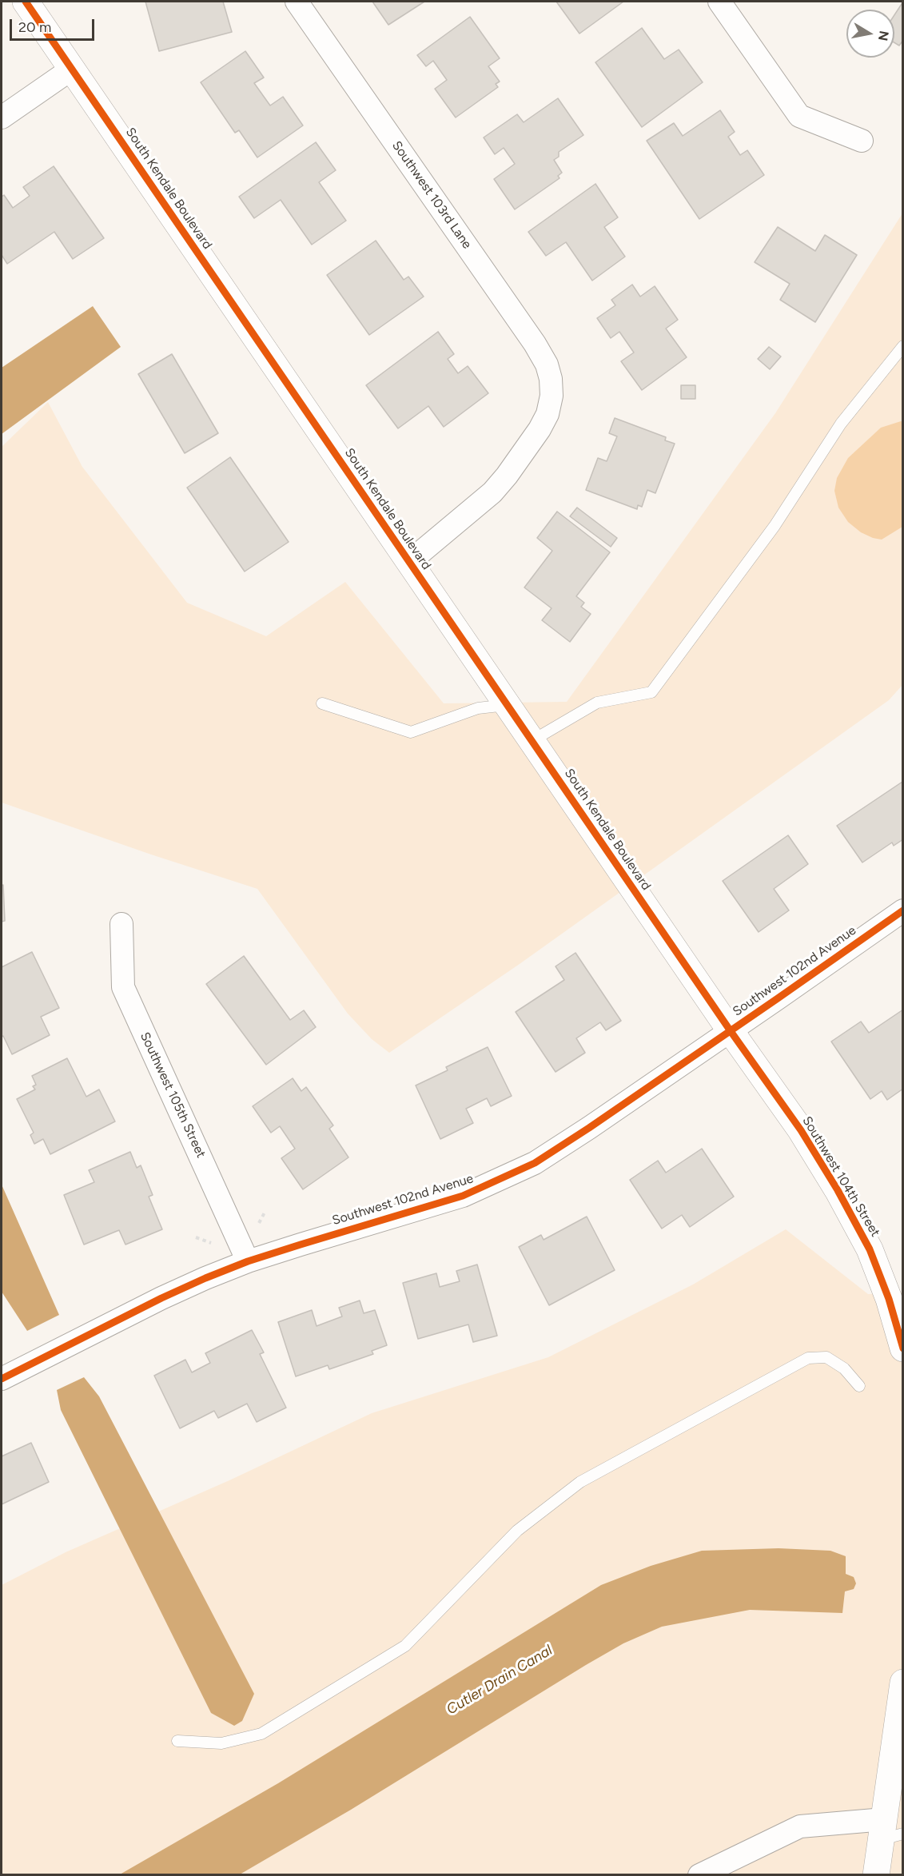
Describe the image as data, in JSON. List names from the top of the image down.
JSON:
{
  "streets": {
    "street": [
      "South Kendale Boulevard",
      "Southwest 103rd Lane",
      "Southwest 102nd Avenue",
      "Southwest 105th Street",
      "Southwest 104th Street"
    ]
  },
  "crossings": [
    ["South Kendale Boulevard", "Southwest 103rd Lane"],
    ["South Kendale Boulevard", "Southwest 102nd Avenue"],
    ["South Kendale Boulevard", "Southwest 104th Street"],
    ["Southwest 102nd Avenue", "Southwest 105th Street"],
    ["Southwest 102nd Avenue", "Southwest 104th Street"]
  ],
  "water": ["Cutler Drain Canal"],
  "scale_bar": "20 m",
  "north": "right"
}
